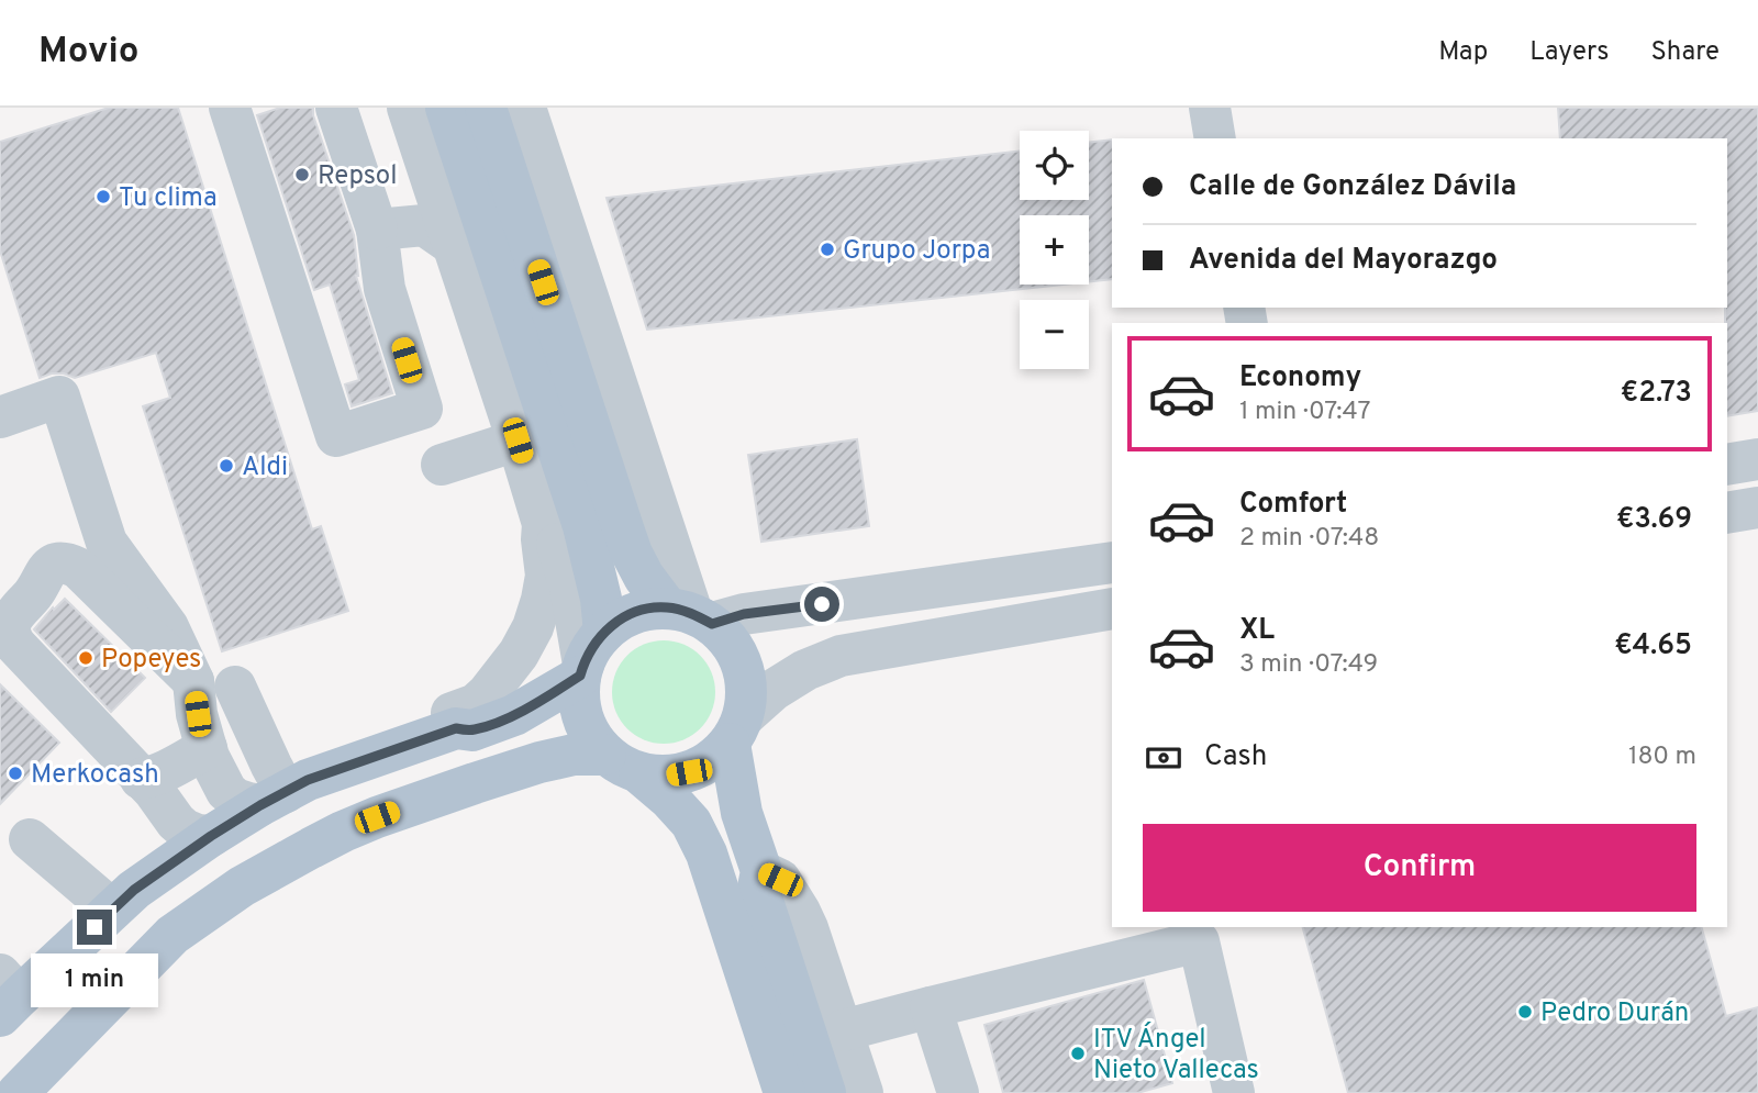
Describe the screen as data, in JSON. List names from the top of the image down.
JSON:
{
  "places": [
    "Repsol",
    "Tu clima",
    "Grupo Jorpa",
    "Aldi",
    "Popeyes",
    "Merkocash",
    "Pedro Durán",
    "ITV Ángel Nieto Vallecas"
  ],
  "page": {
    "header": "Movio",
    "nav": ["Map", "Layers", "Share"],
    "map_buttons": ["+", "−"],
    "banner": ["Calle de González Dávila", "Avenida del Mayorazgo"],
    "list": [
      {
        "name": "Economy",
        "note": "1 min · 07:47",
        "value": "€2.73"
      },
      {
        "name": "Comfort",
        "note": "2 min · 07:48",
        "value": "€3.69"
      },
      {
        "name": "XL",
        "note": "3 min · 07:49",
        "value": "€4.65"
      }
    ],
    "pay": ["Cash", "180 m"],
    "buttons": "Confirm",
    "bubble": "1 min"
  }
}
